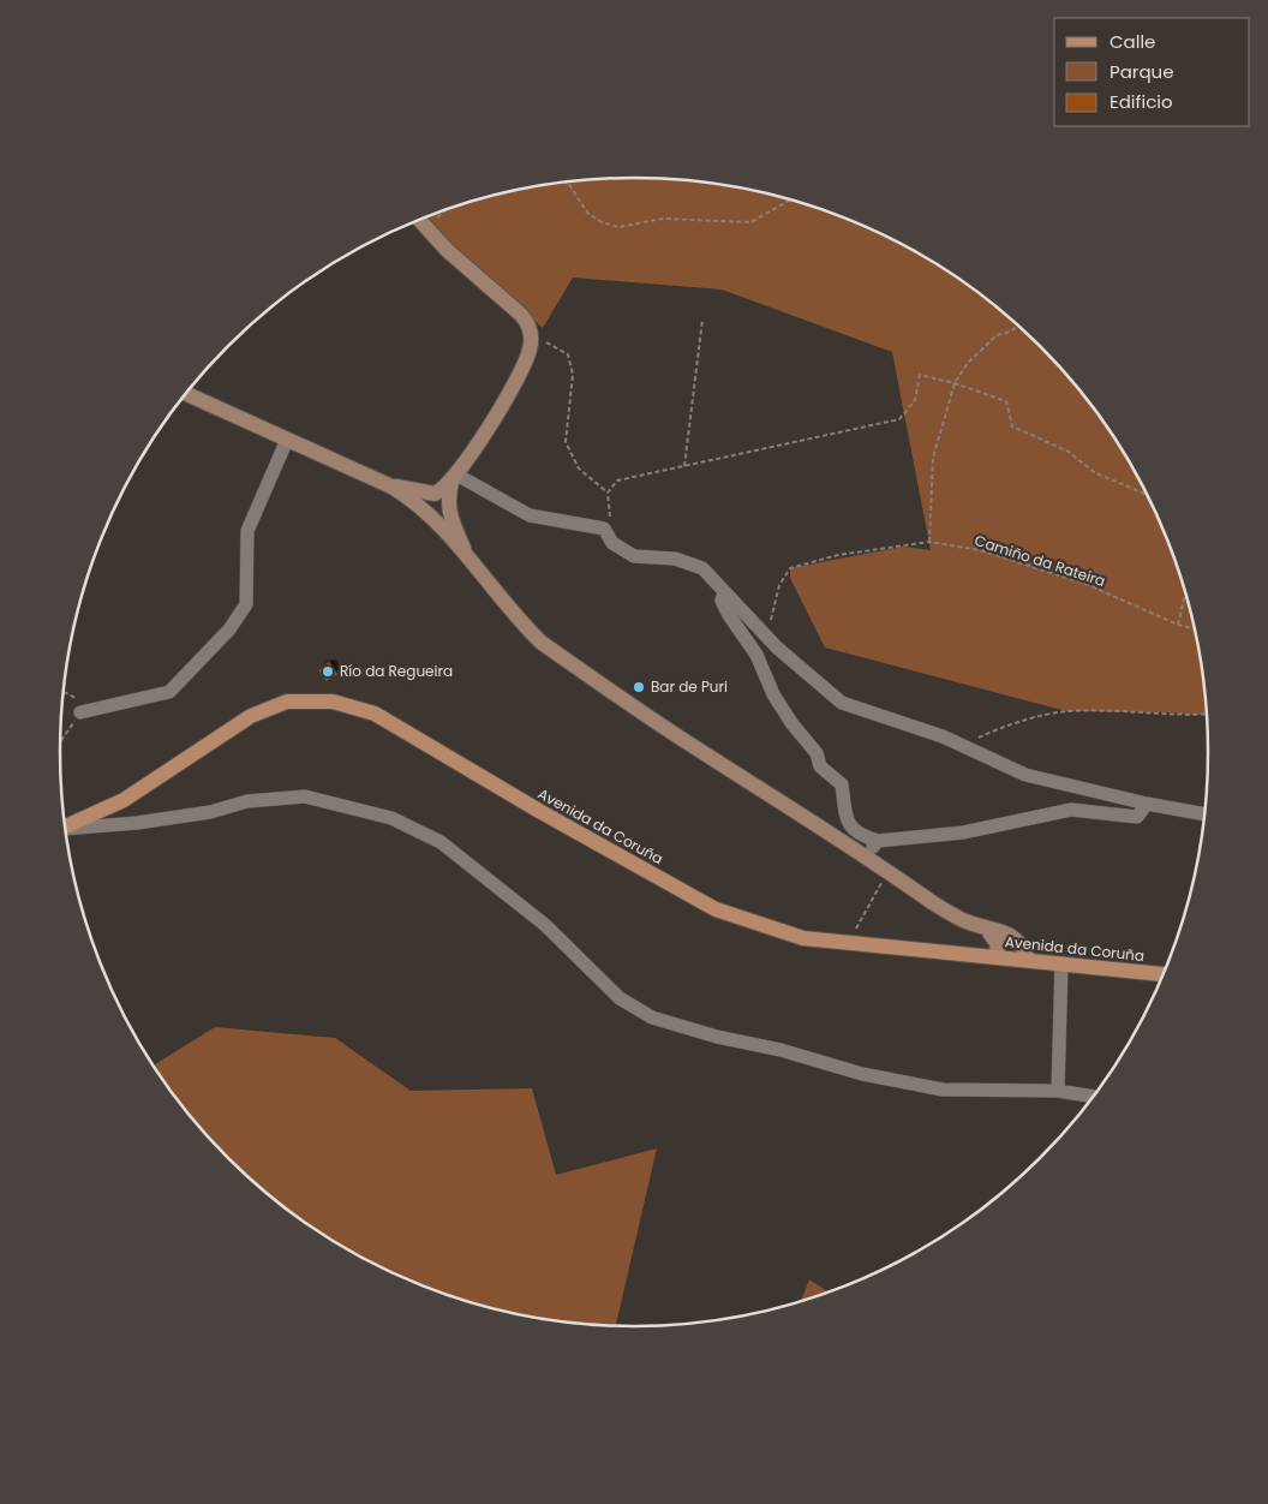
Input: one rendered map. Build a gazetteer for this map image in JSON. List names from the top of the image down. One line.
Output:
{"streets":{"main road":["Avenida da Coruña"],"path":["Camiño da Rateira"]},"places":["Río da Regueira","Bar de Puri"],"legend":["Calle","Parque","Edificio"]}
